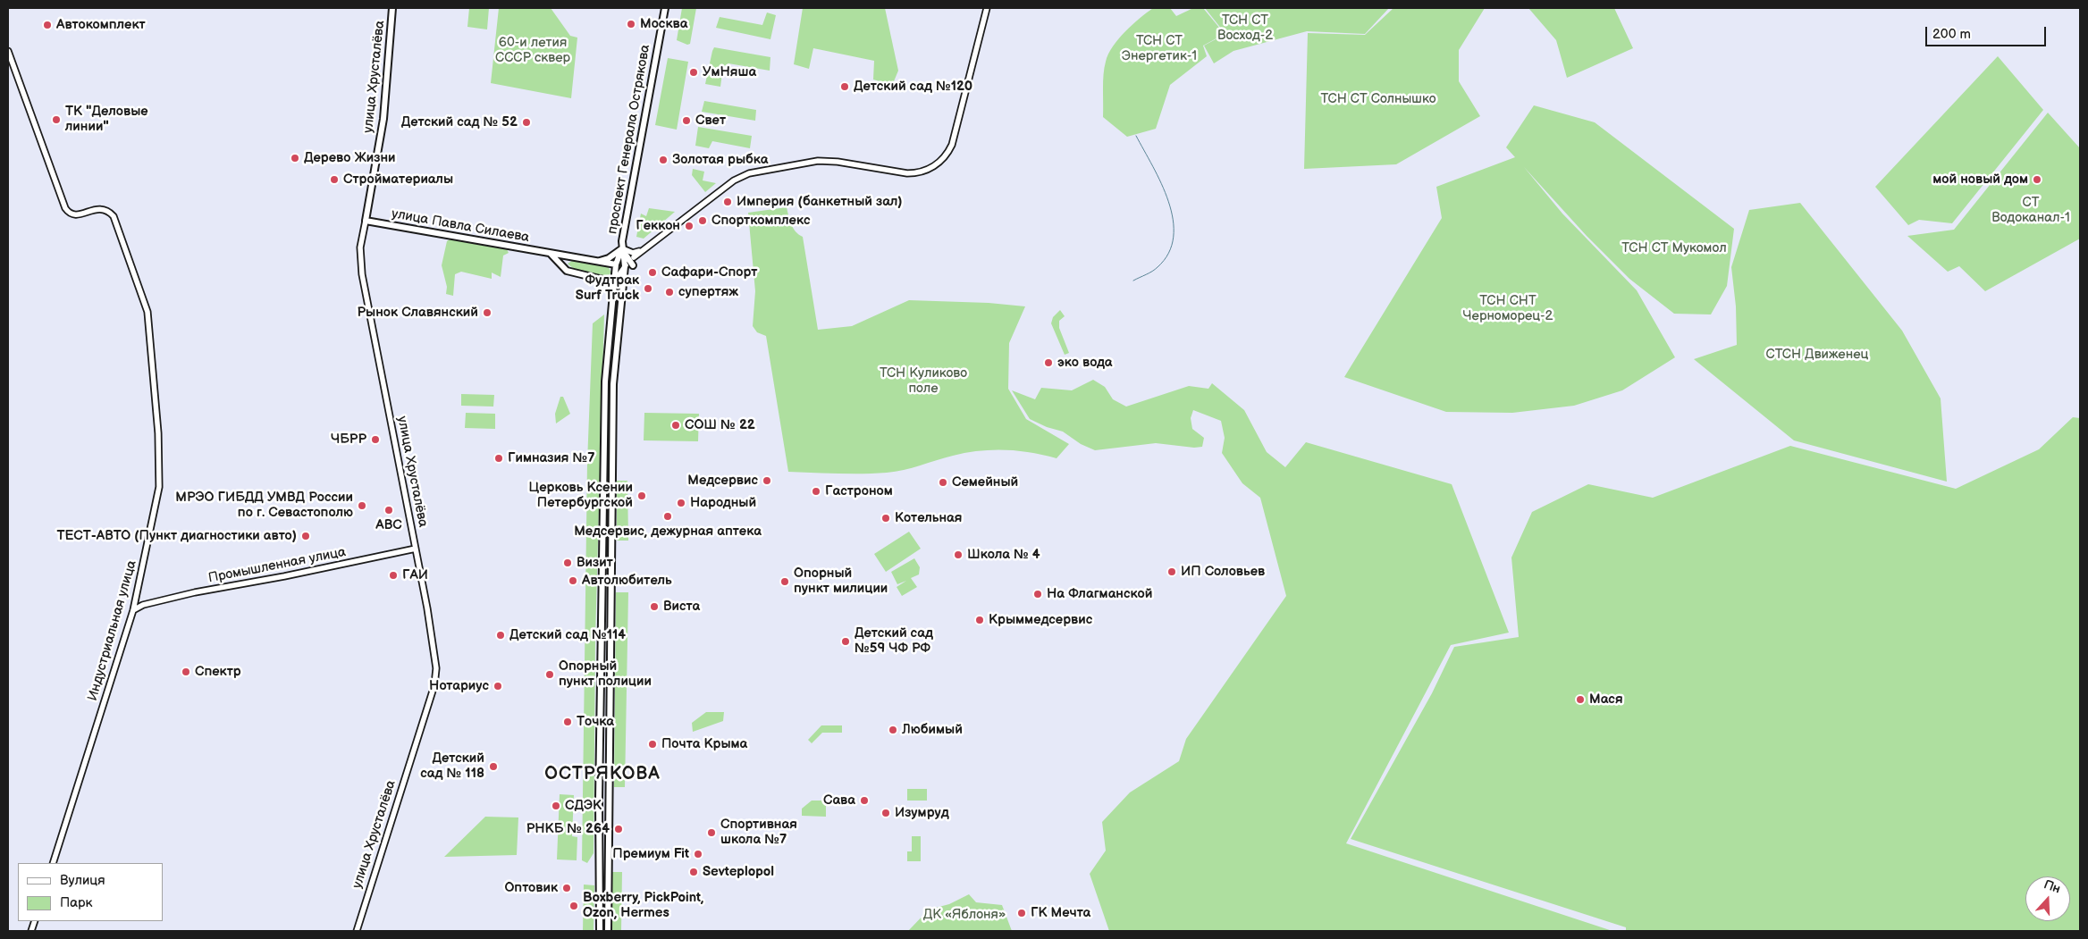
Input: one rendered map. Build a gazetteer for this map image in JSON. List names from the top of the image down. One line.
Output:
{"streets":{"main road":["улица Хрусталёва","проспект Генерала Острякова","улица Павла Силаева","Промышленная улица","Индустриальная улица"]},"crossings":[["улица Хрусталёва","улица Павла Силаева"],["улица Хрусталёва","Промышленная улица"],["проспект Генерала Острякова","улица Павла Силаева"],["Промышленная улица","Индустриальная улица"]],"districts":["ОСТРЯКОВА"],"parks":["ТСН СТ Восход-2","ТСН СТ Энергетик-1","60-и летия СССР сквер","ТСН СТ Солнышко","СТ Водоканал-1","ТСН СТ Мукомол","ТСН СНТ Черноморец-2","СТСН Движенец","ТСН Куликово поле","ДК «Яблоня»"],"places":["Москва","Автокомплект","УмНяша","Детский сад №120","ТК \"Деловые линии\"","Свет","Детский сад № 52","Дерево Жизни","Золотая рыбка","Стройматериалы","мой новый дом","Империя (банкетный зал)","Спорткомплекс","Геккон","Сафари-Спорт","Фудтрак Surf Truck","супертяж","Рынок Славянский","эко вода","СОШ № 22","ЧБРР","Гимназия №7","Медсервис","Семейный","Гастроном","Церковь Ксении Петербургской","Народный","МРЭО ГИБДД УМВД России по г. Севастополю","АВС","Медсервис, дежурная аптека","Котельная","ТЕСТ-АВТО (Пункт диагностики авто)","Школа № 4","Визит","ИП Соловьев","ГАИ","Автолюбитель","Опорный пункт милиции","На Флагманской","Виста","Крыммедсервис","Детский сад №114","Детский сад №59 ЧФ РФ","Спектр","Опорный пункт полиции","Нотариус","Мася","Точка","Любимый","Почта Крыма","Детский сад № 118","Сава","СДЭК","Изумруд","РНКБ № 264","Спортивная школа №7","Премиум Fit","Sevteplopol","Оптовик","Boxberry, PickPoint, Ozon, Hermes","ГК Мечта"],"legend":["Вулиця","Парк"],"scale_bar":"200 m","north":"top"}
